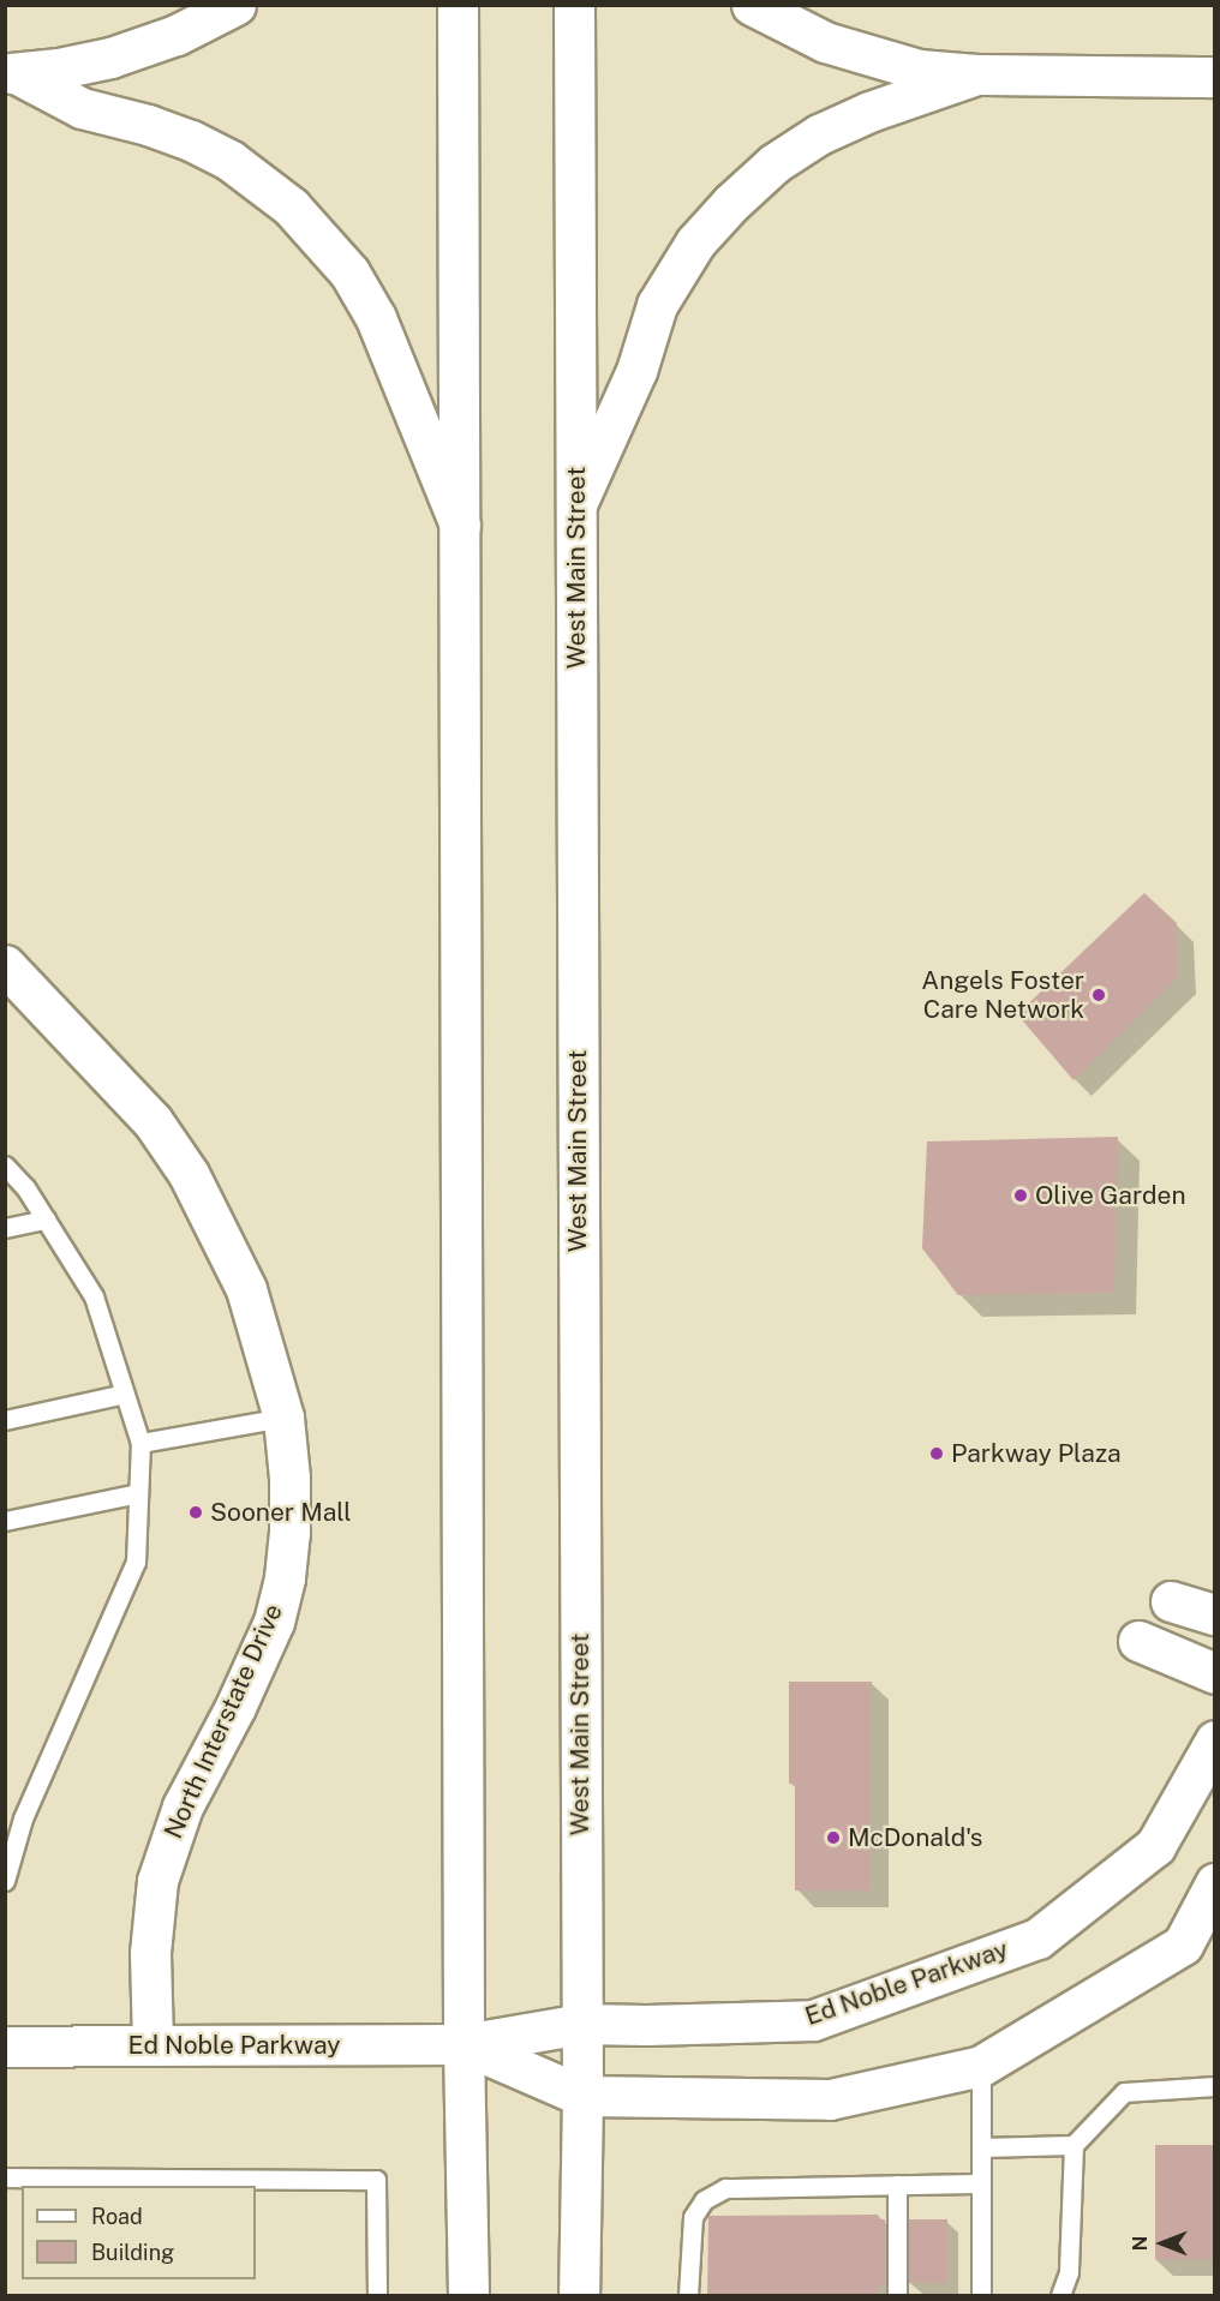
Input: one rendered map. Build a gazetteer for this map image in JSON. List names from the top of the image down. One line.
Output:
{"streets":{"main road":["West Main Street","North Interstate Drive","Ed Noble Parkway"]},"crossings":[["West Main Street","Ed Noble Parkway"],["North Interstate Drive","Ed Noble Parkway"]],"places":["Angels Foster Care Network","Olive Garden","Parkway Plaza","Sooner Mall","McDonald's"],"legend":["Road","Building"],"north":"left"}
